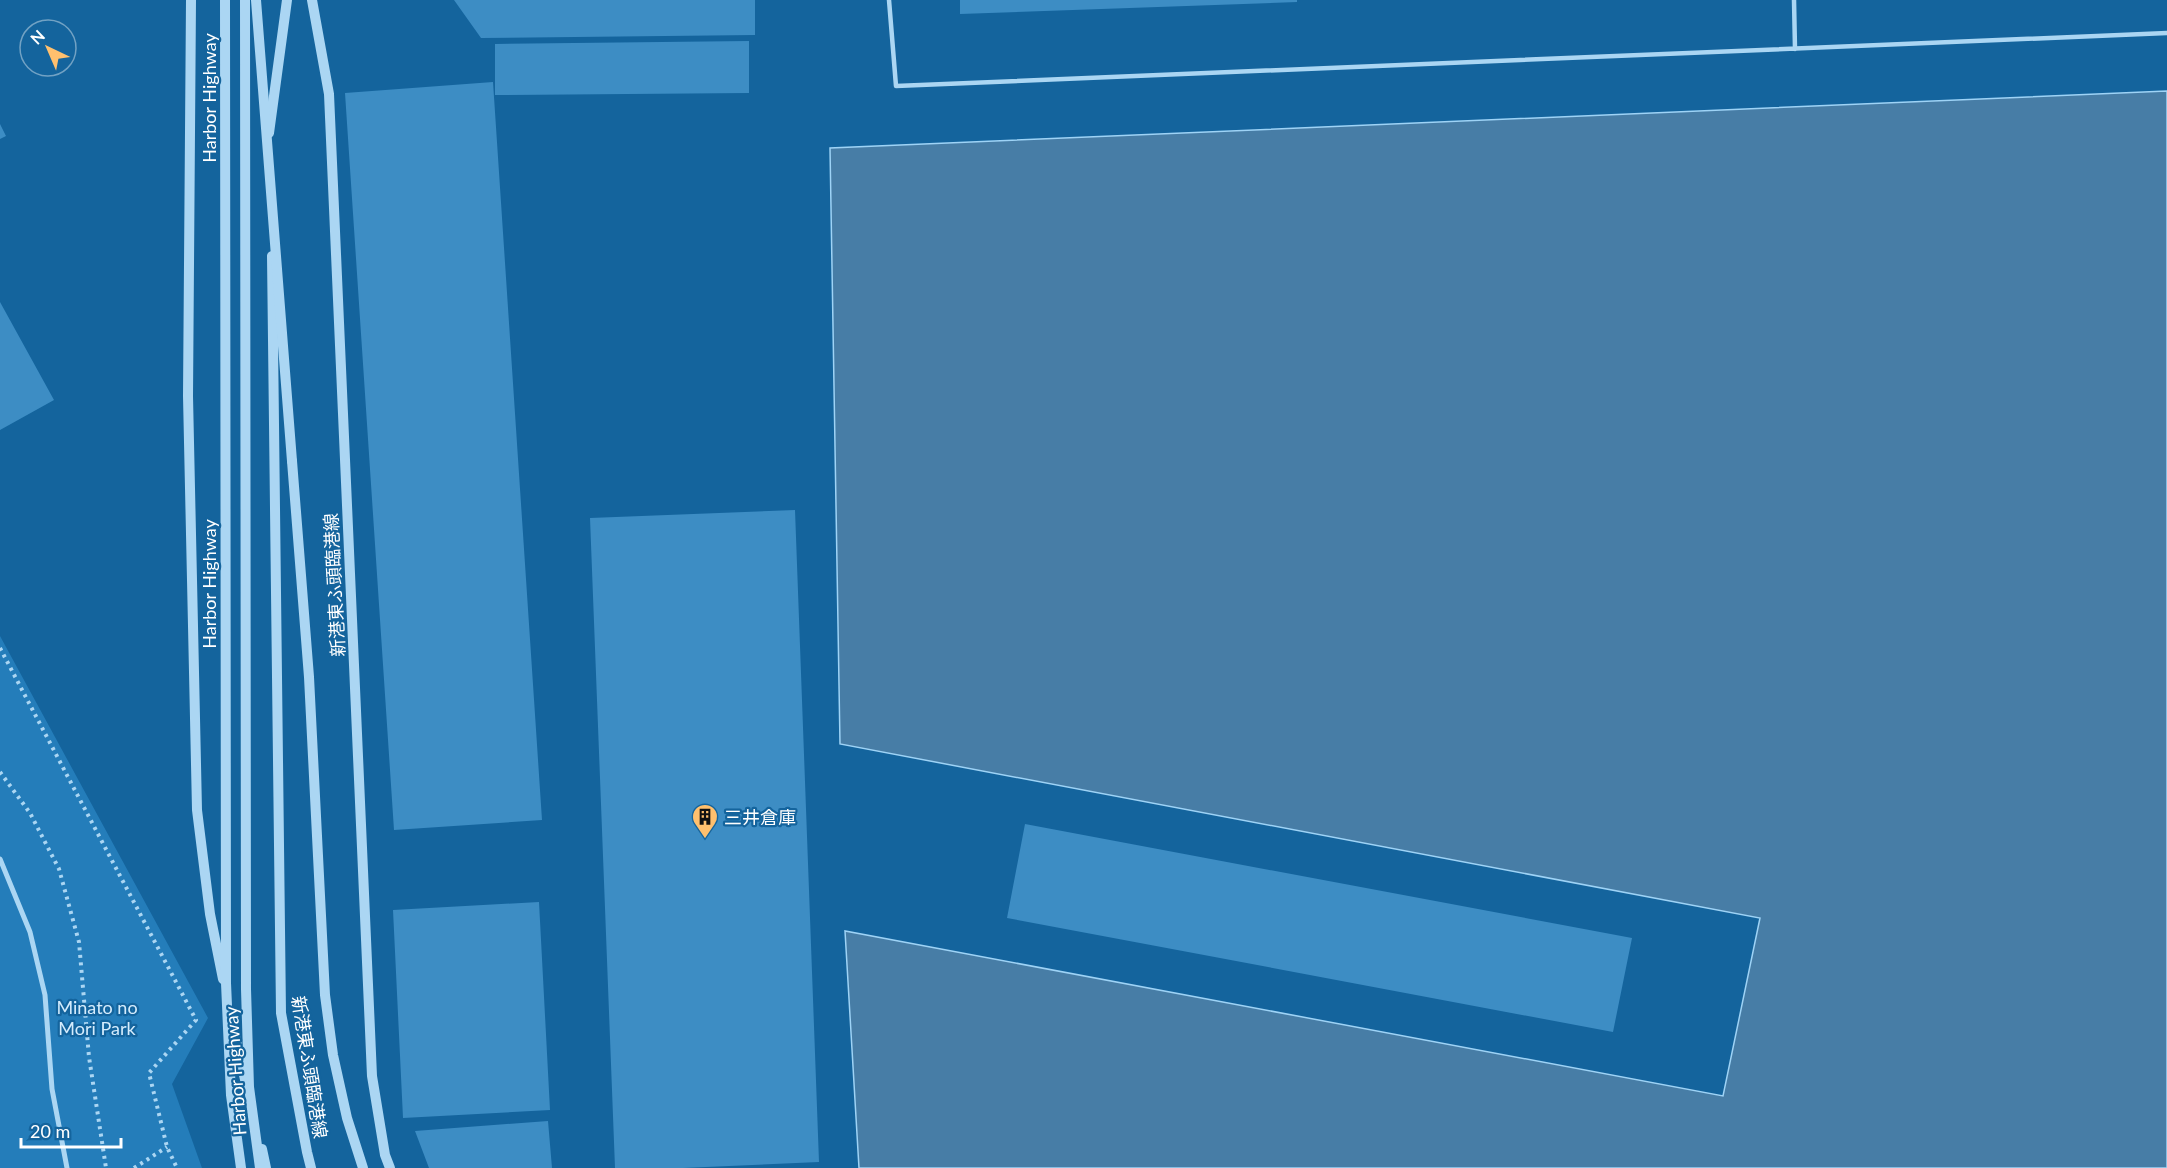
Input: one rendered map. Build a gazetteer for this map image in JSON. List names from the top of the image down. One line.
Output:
{"streets":{"street":["Harbor Highway","新港東ふ頭臨港線"]},"parks":["Minato no Mori Park"],"places":{"building":["三井倉庫"]},"scale_bar":"20 m","north":"top left"}
